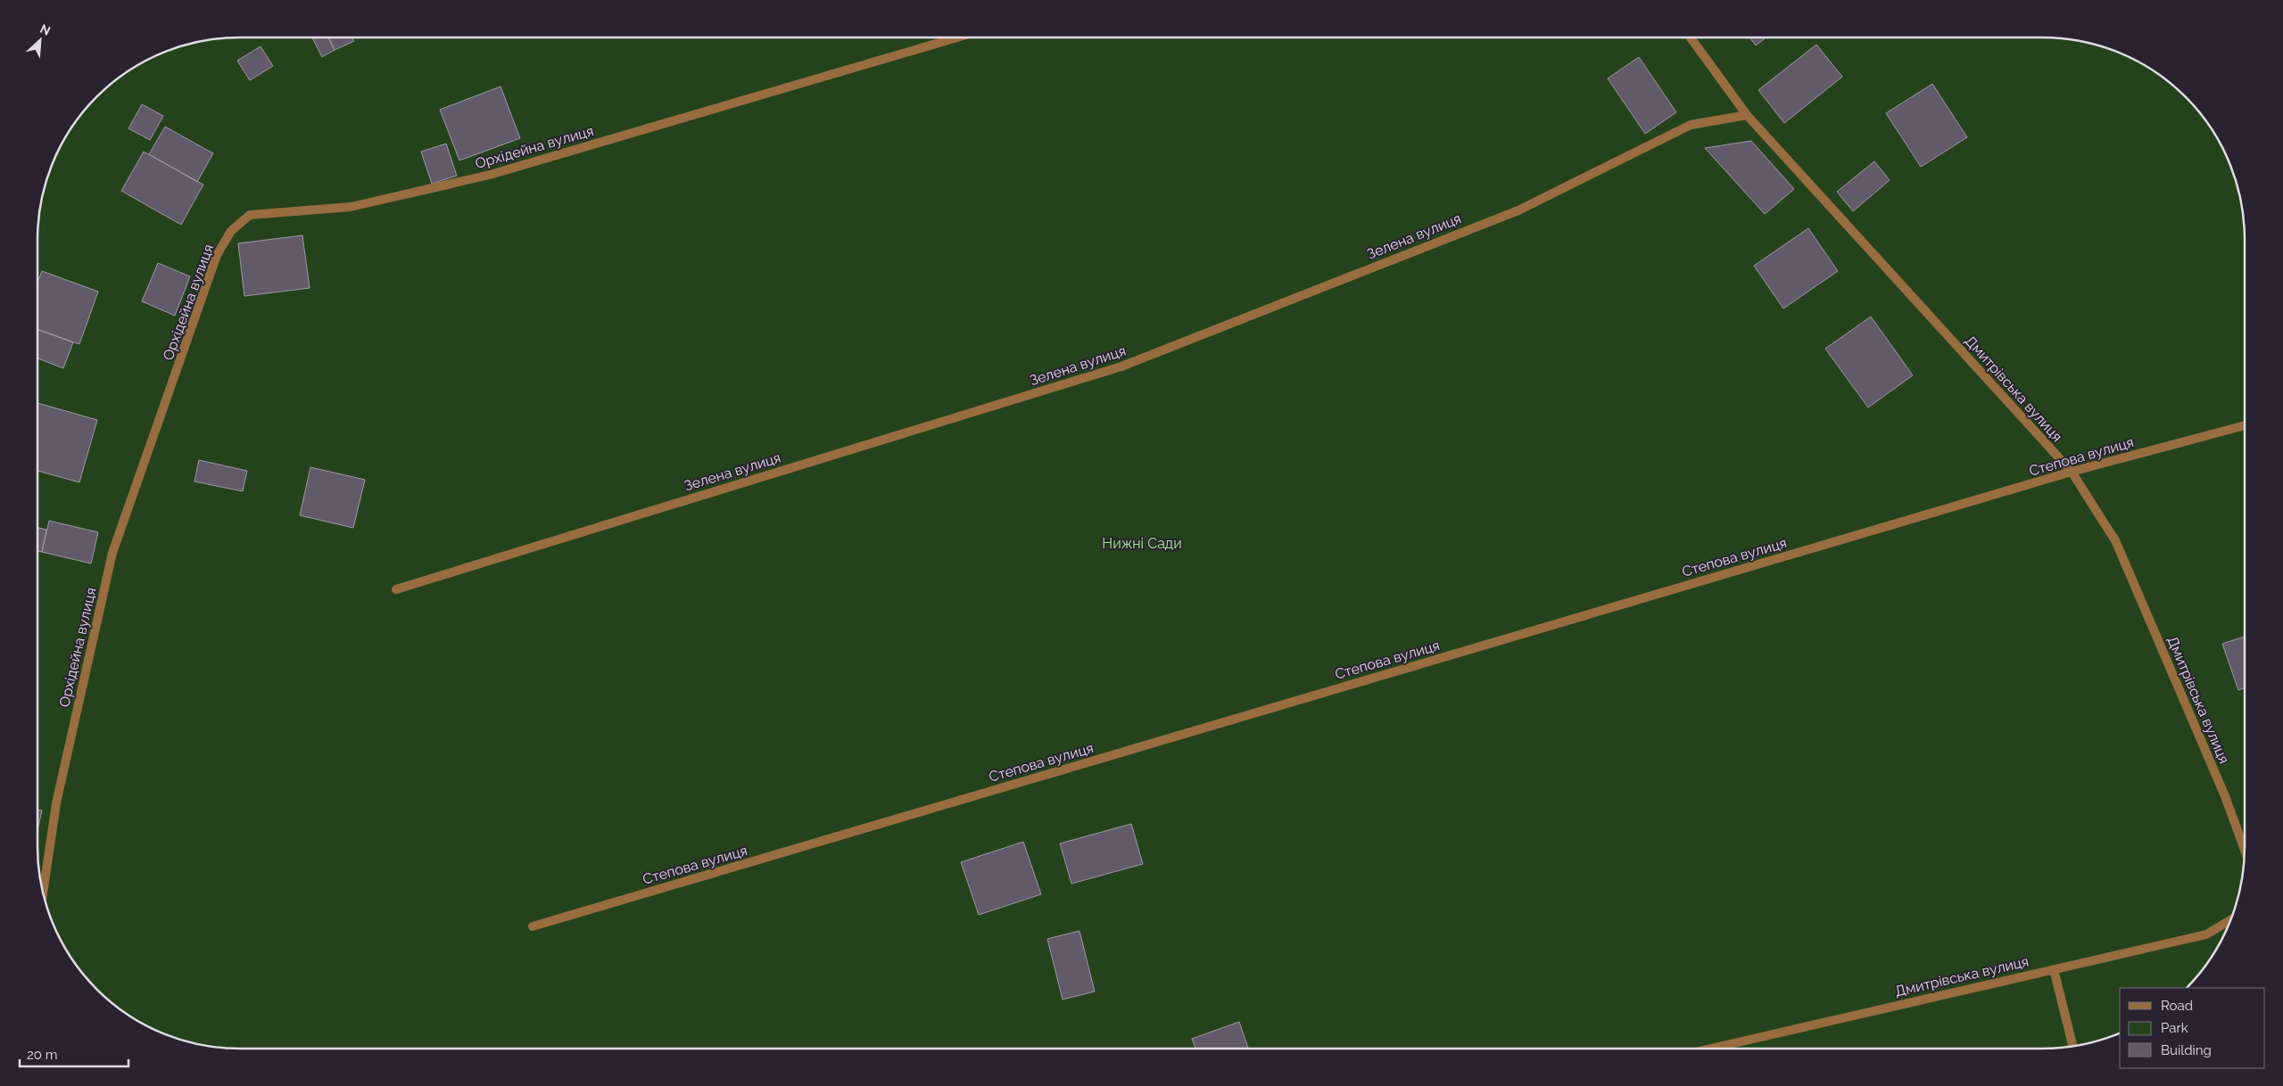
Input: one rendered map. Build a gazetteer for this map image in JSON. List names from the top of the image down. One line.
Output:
{"streets":{"street":["Орхідейна вулиця","Зелена вулиця","Дмитрівська вулиця","Степова вулиця"]},"crossings":[["Зелена вулиця","Дмитрівська вулиця"],["Дмитрівська вулиця","Степова вулиця"]],"parks":["Нижні Сади"],"legend":["Road","Park","Building"],"scale_bar":"20 m","north":"top right"}
